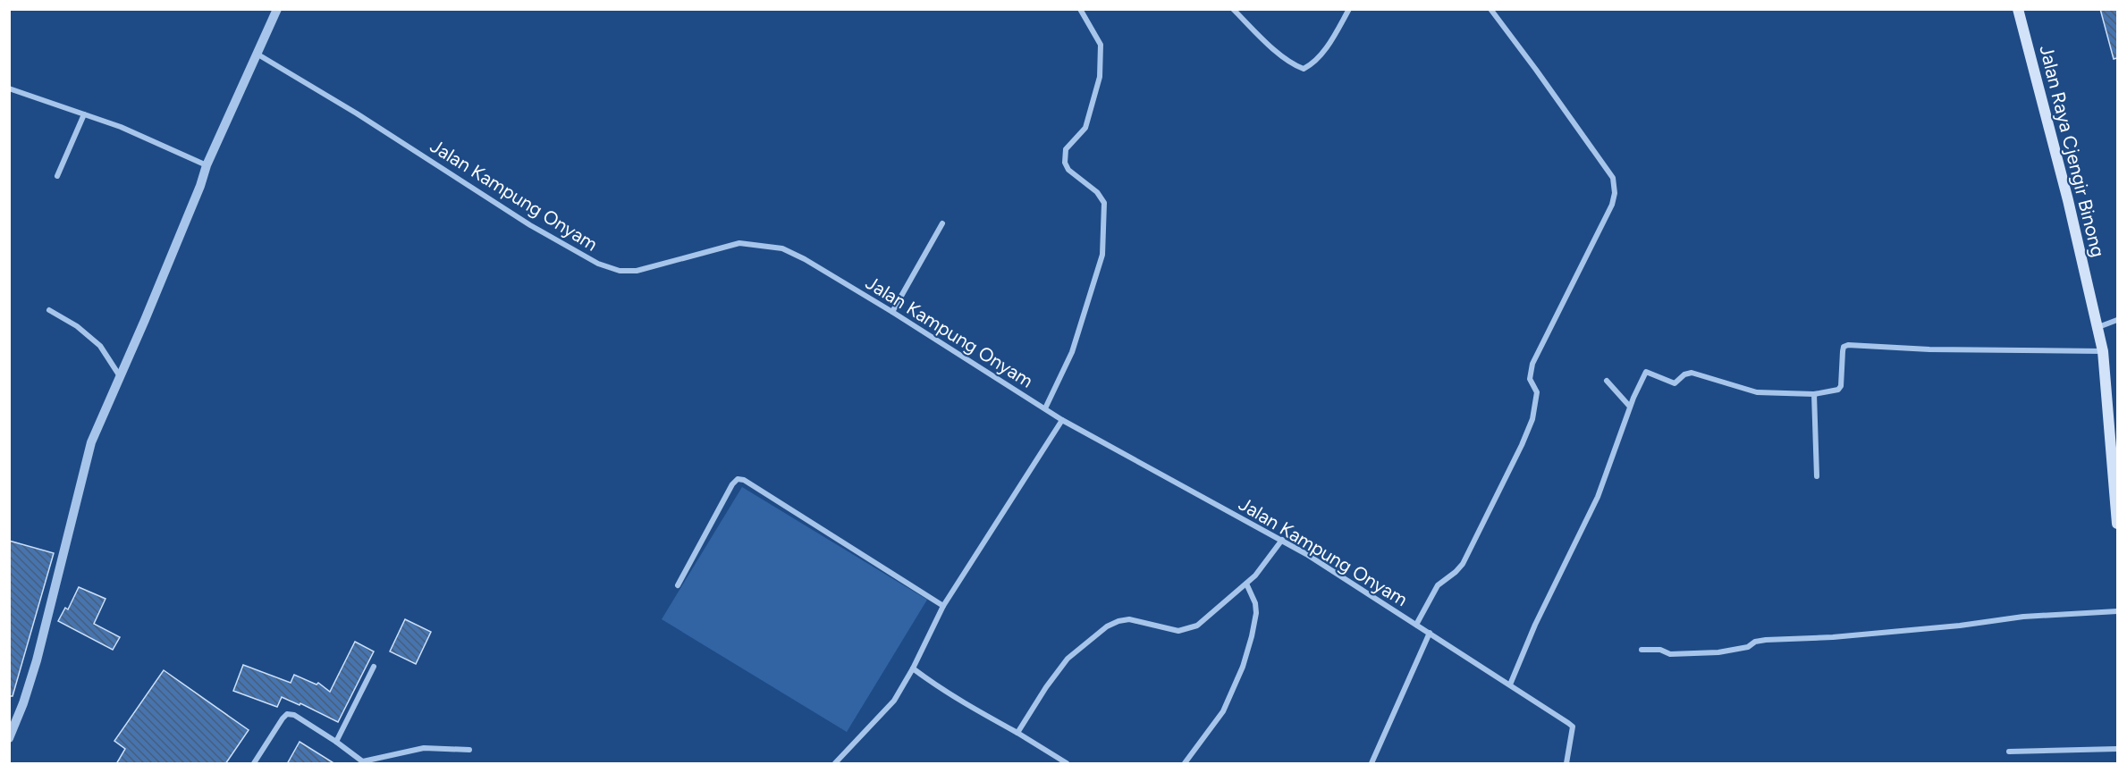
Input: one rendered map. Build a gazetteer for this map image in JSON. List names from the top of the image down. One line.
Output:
{"streets":{"main road":["Jalan Raya Cjengir Binong"],"street":["Jalan Kampung Onyam"]}}
